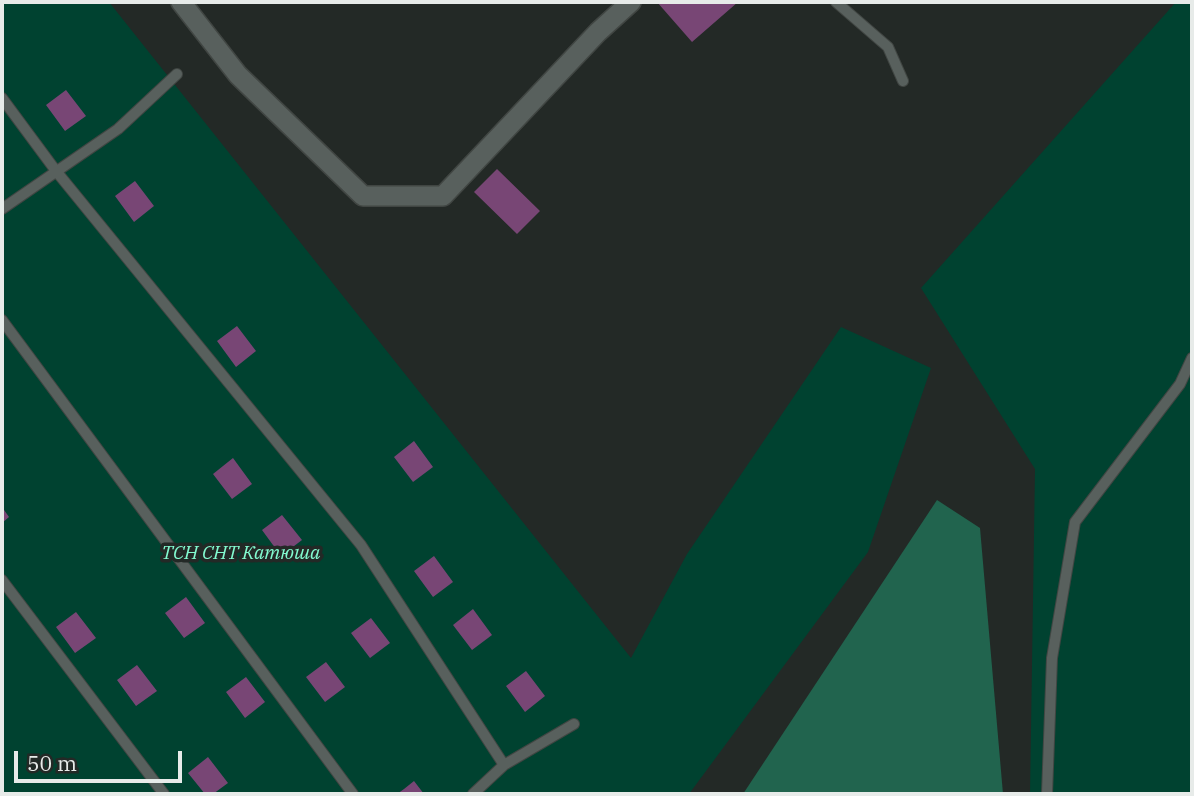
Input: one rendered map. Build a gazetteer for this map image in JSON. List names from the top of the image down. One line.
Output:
{"parks":["ТСН СНТ Катюша"],"scale_bar":"50 m"}
